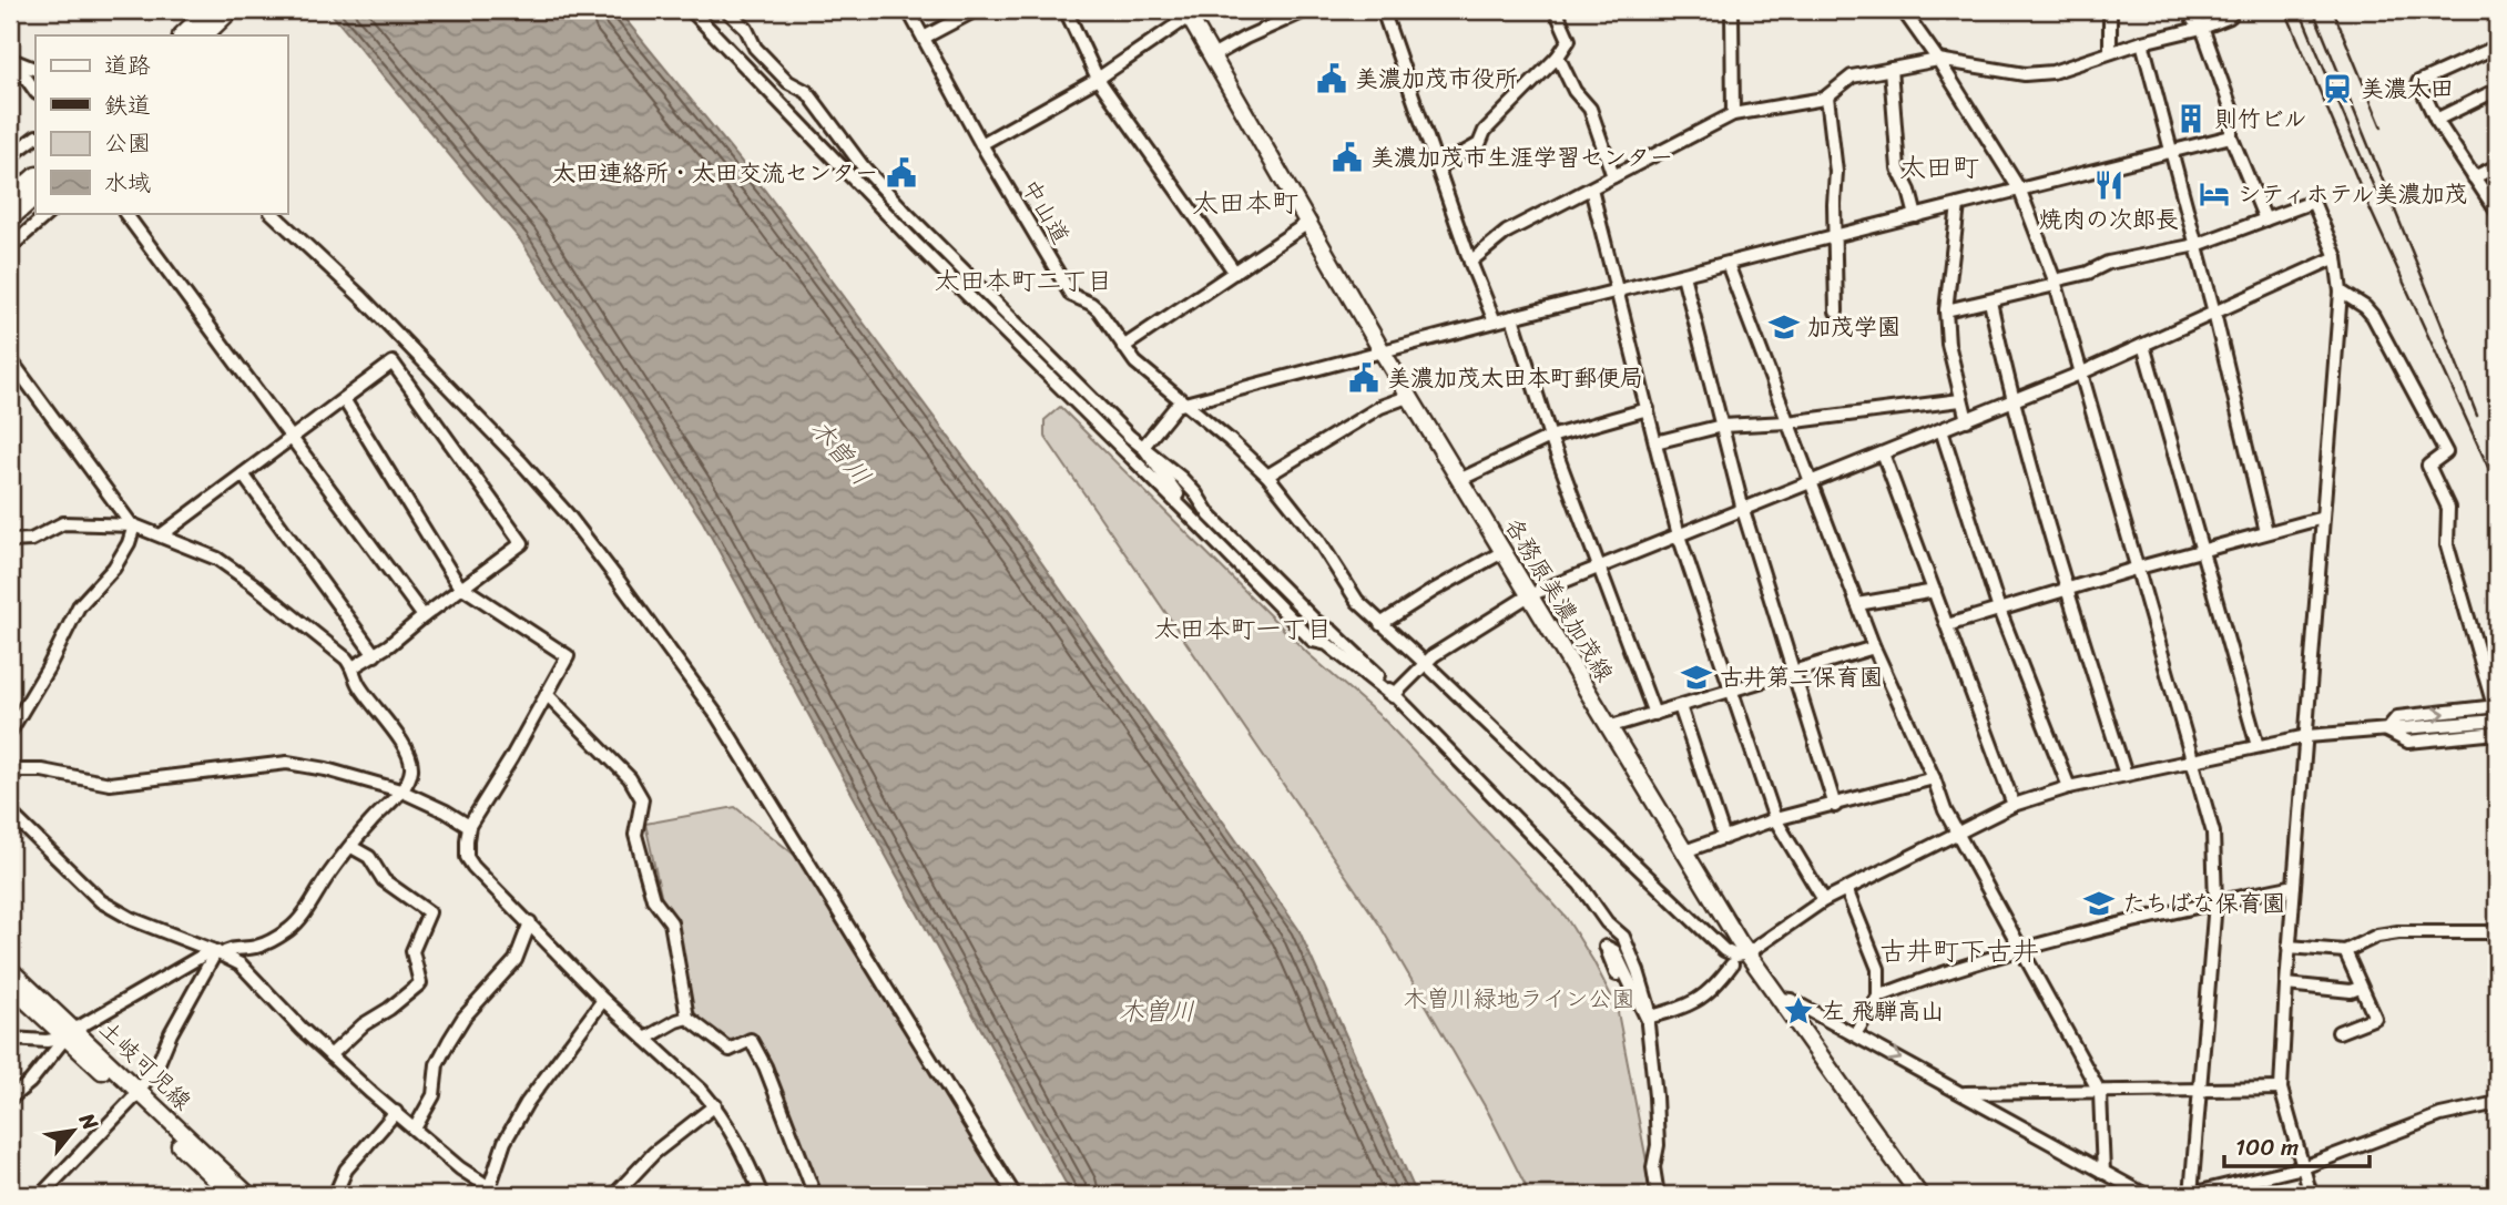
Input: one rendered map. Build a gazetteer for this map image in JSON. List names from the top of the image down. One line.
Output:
{"streets":{"main road":["各務原美濃加茂線","土岐可児線"],"street":["中山道"]},"crossings":[["中山道","各務原美濃加茂線"]],"districts":["太田町","太田本町","太田本町二丁目","太田本町一丁目","古井町下古井"],"water":["木曽川"],"parks":["木曽川緑地ライン公園"],"places":{"public building":["美濃加茂市役所","美濃加茂市生涯学習センター","太田連絡所・太田交流センター","美濃加茂太田本町郵便局"],"station":["美濃太田"],"building":["則竹ビル"],"restaurant":["焼肉の次郎長"],"hotel":["シティホテル美濃加茂"],"school or university":["加茂学園","古井第二保育園","たちばな保育園"],"place":["左 飛騨高山"]},"legend":["道路","鉄道","公園","水域"],"scale_bar":"100 m","north":"top right"}
